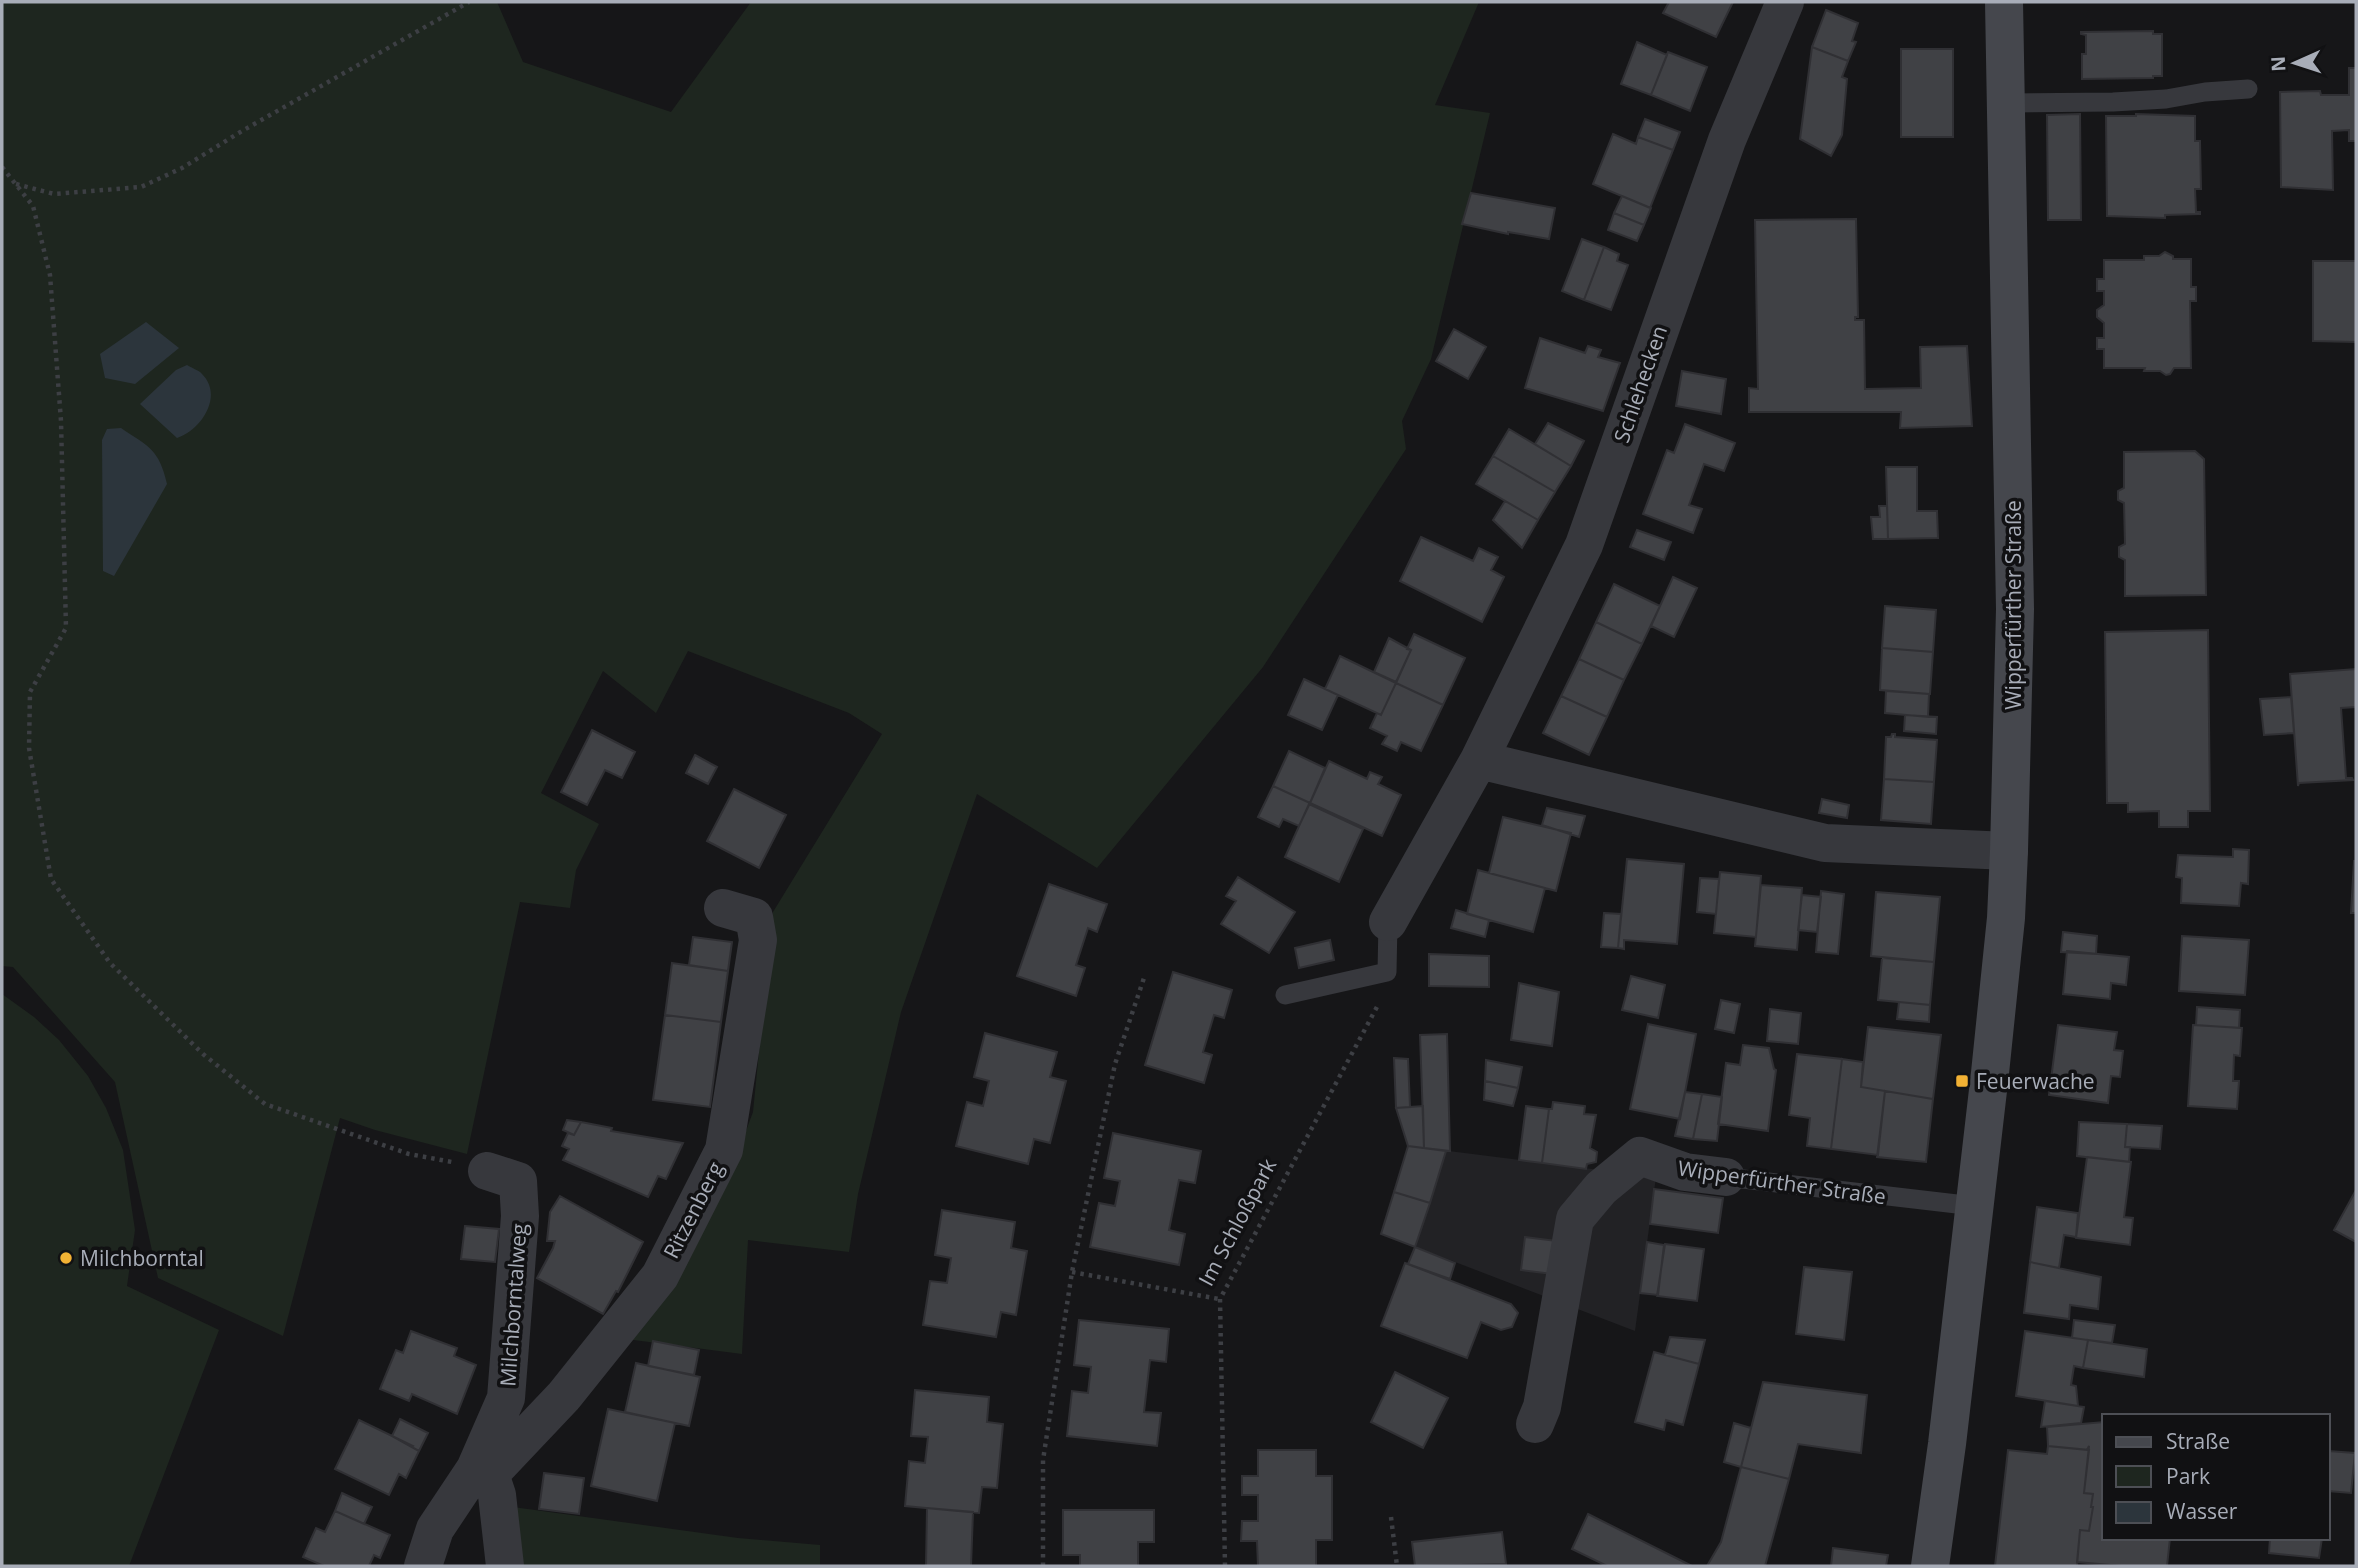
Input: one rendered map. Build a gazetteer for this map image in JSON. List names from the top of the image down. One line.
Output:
{"streets":{"main road":["Wipperfürther Straße"],"street":["Schlehecken","Ritzenberg","Milchborntalweg"],"path":["Im Schloßpark"]},"crossings":[["Ritzenberg","Milchborntalweg"]],"places":{"transit":["Feuerwache"],"other":["Milchborntal"]},"legend":["Straße","Park","Wasser"],"north":"left"}
